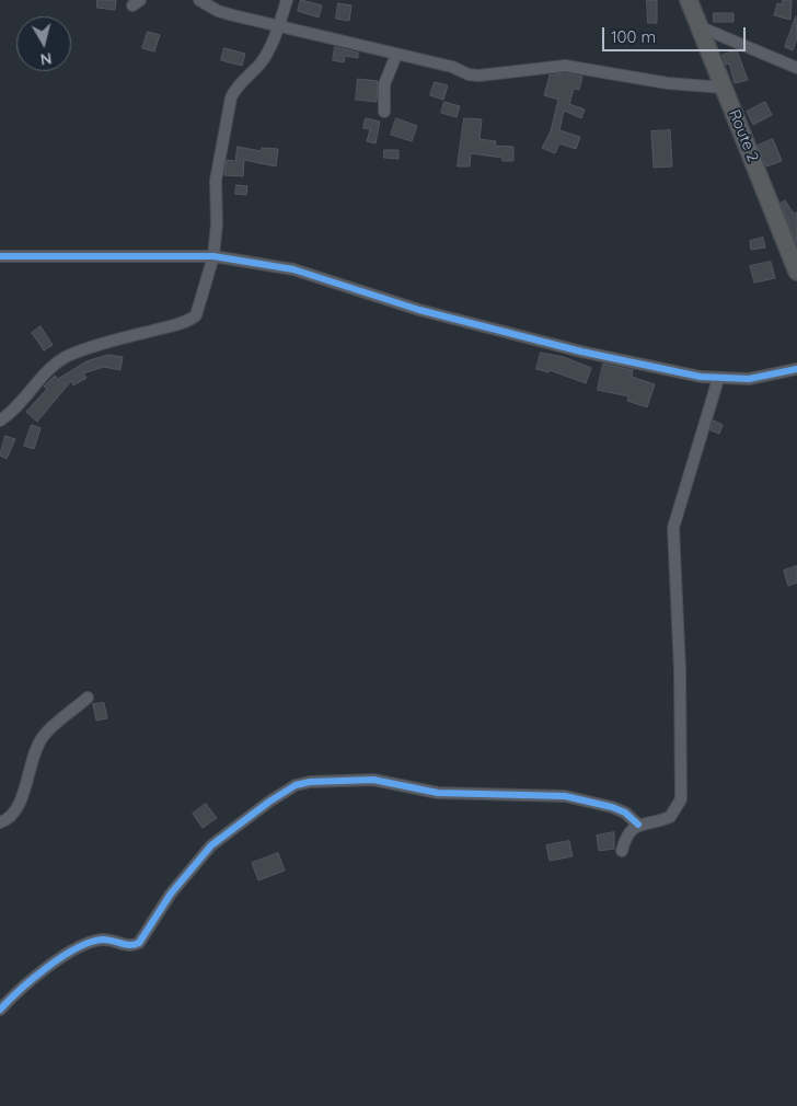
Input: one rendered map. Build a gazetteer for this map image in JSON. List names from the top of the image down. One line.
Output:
{"streets":{"highway":["Route 2"]},"scale_bar":"100 m","north":"bottom"}
